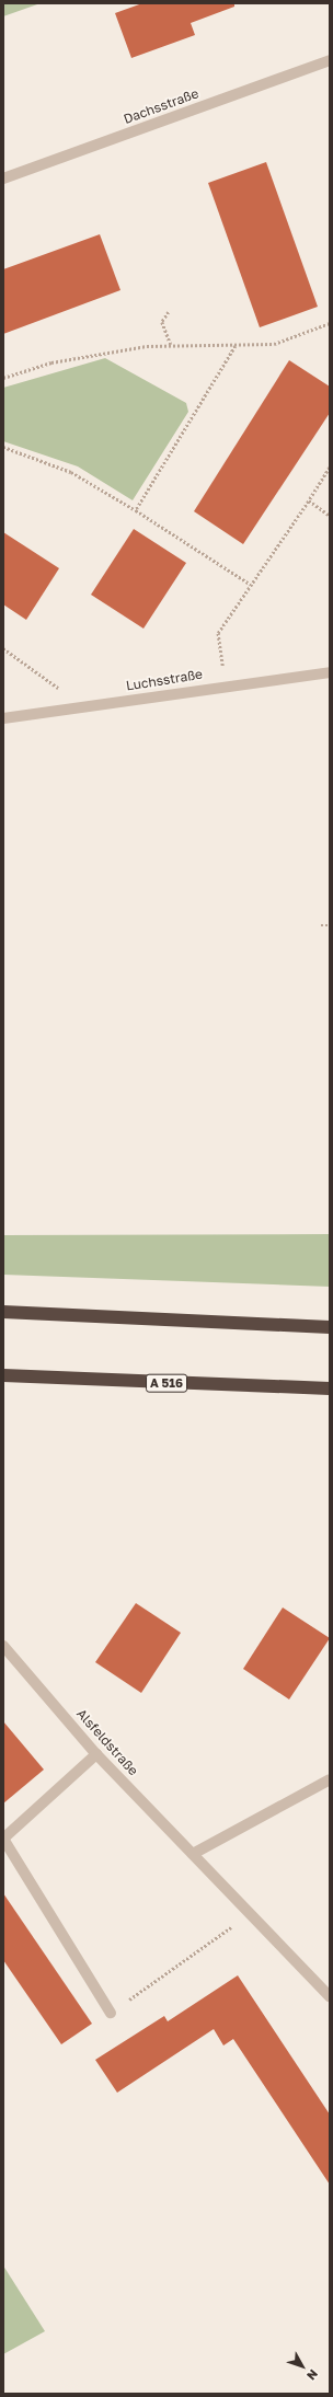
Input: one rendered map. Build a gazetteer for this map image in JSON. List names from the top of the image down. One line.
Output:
{"streets":{"highway":["A 516"],"street":["Dachsstraße","Luchsstraße","Alsfeldstraße"]},"north":"bottom right"}
